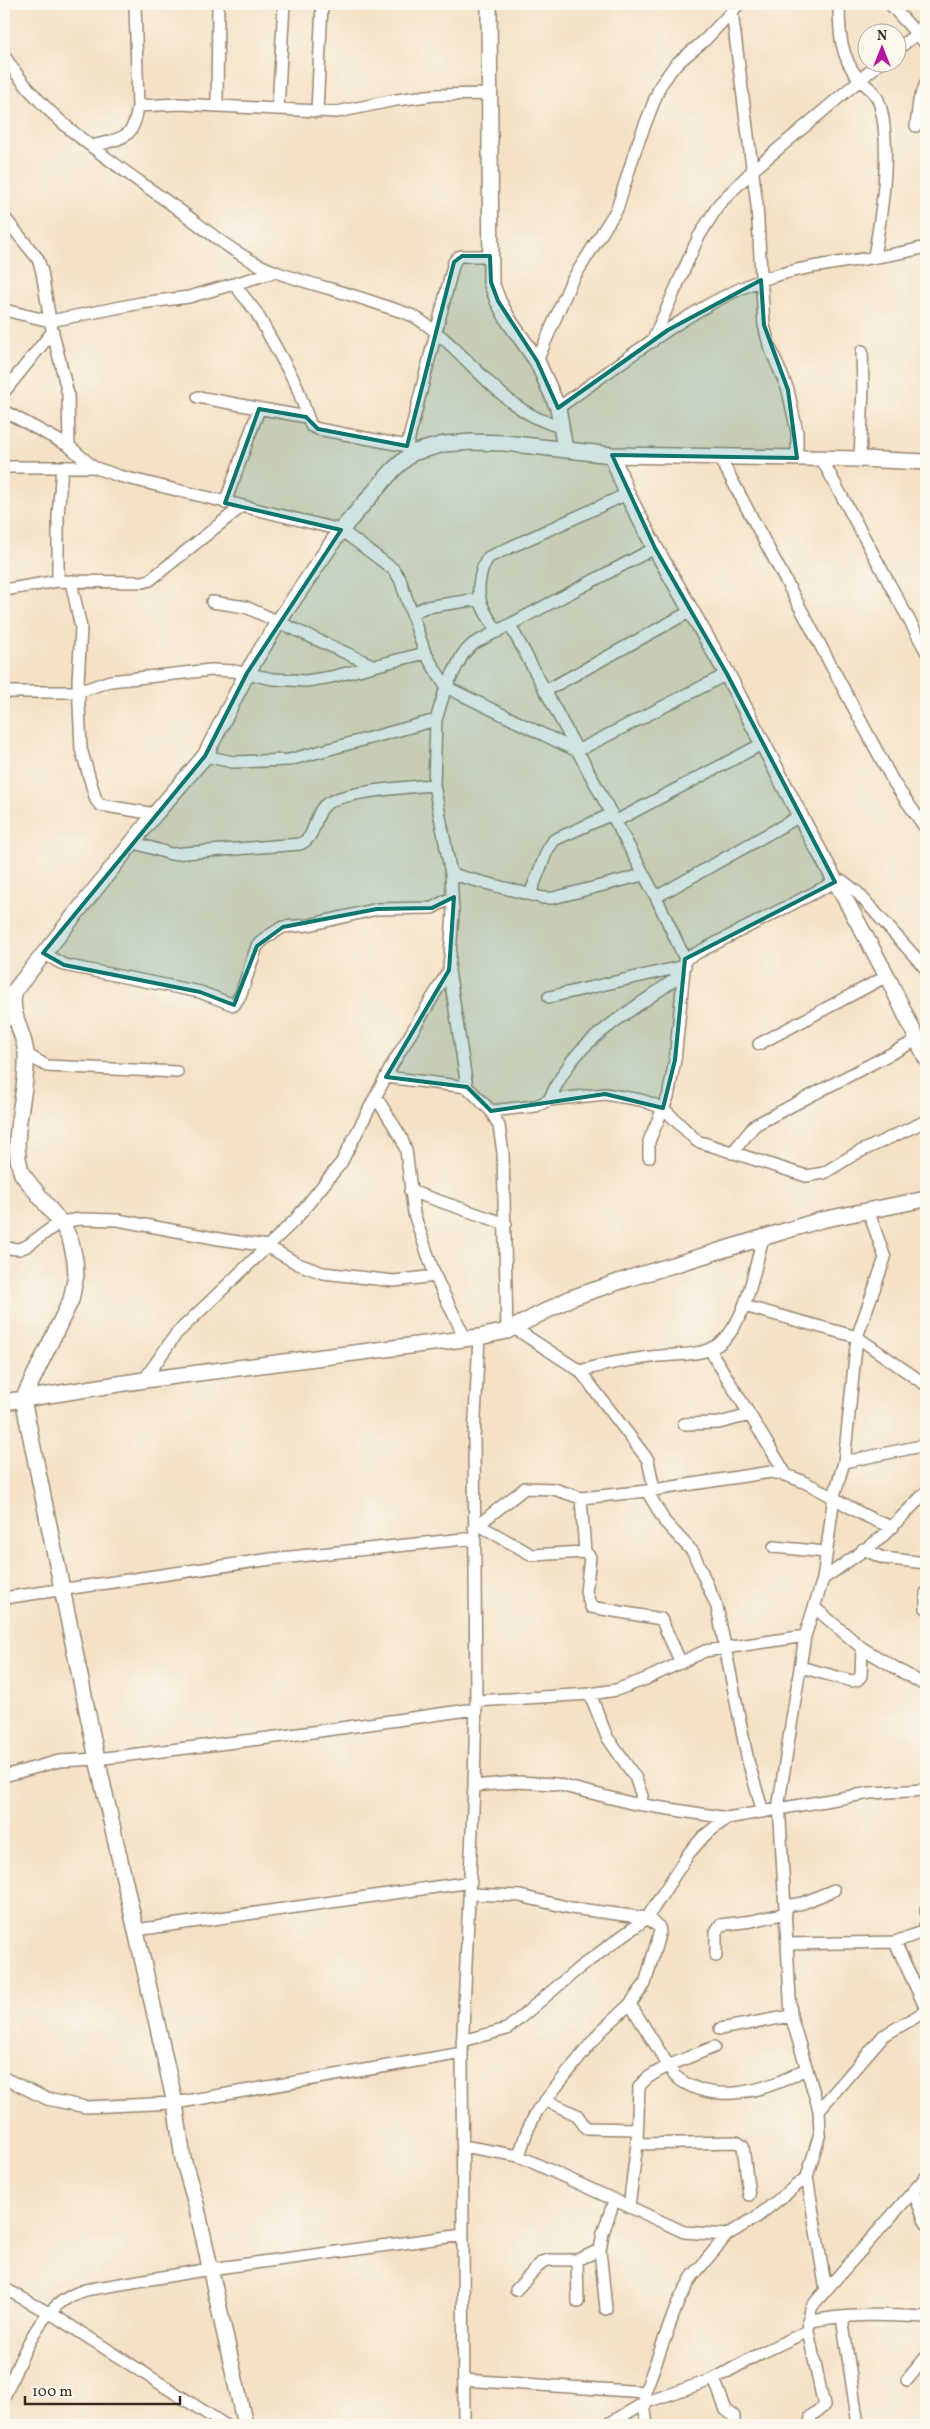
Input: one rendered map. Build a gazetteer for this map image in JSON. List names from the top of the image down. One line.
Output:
{"scale_bar":"100 m","north":"top"}
